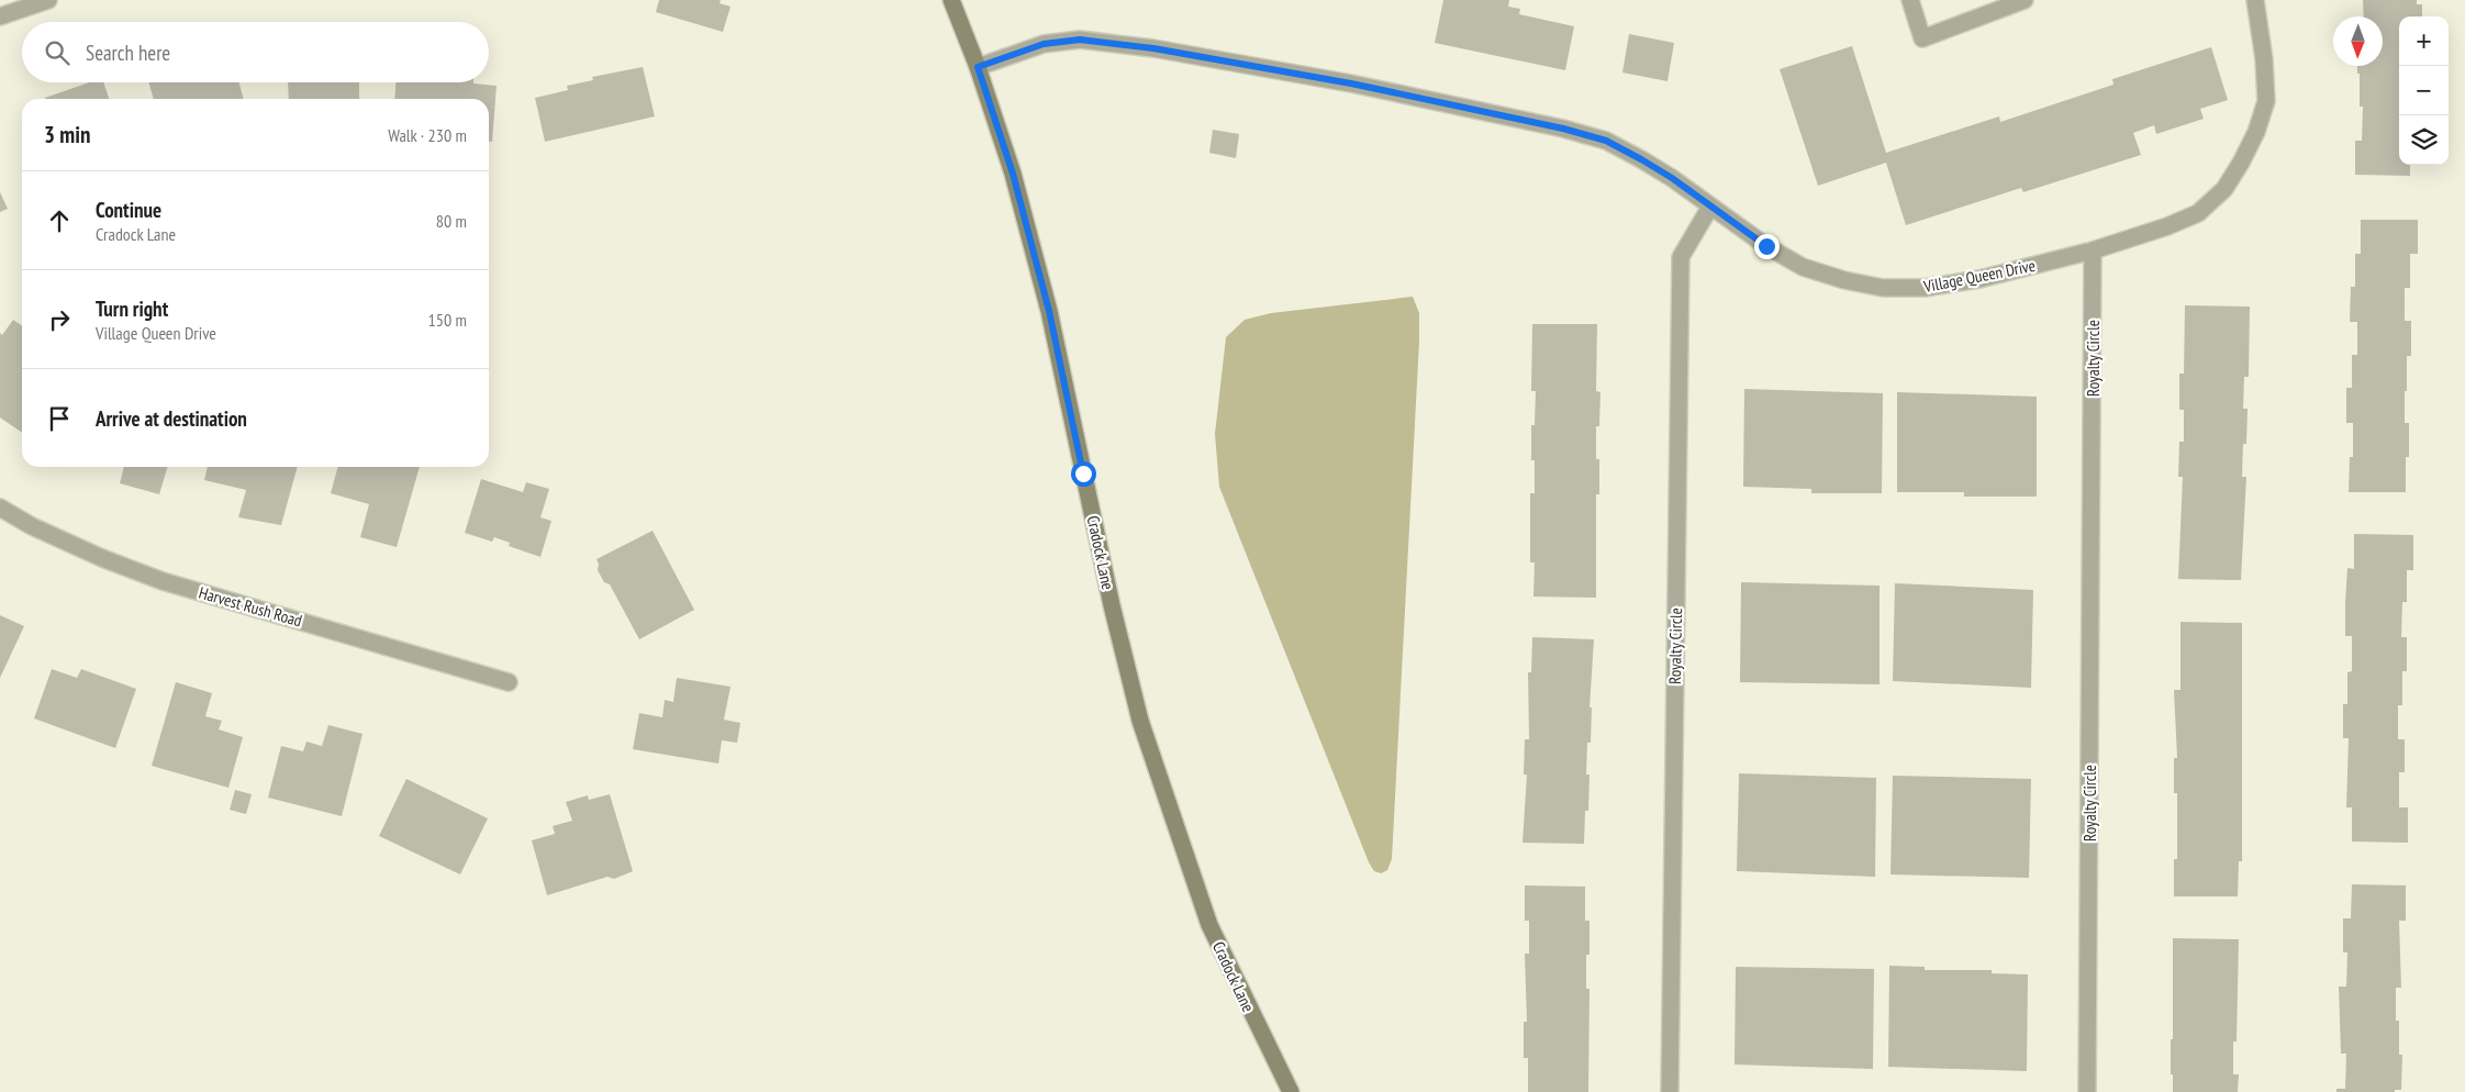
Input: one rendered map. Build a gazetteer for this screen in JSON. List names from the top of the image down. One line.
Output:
{"streets":{"street":["Village Queen Drive","Royalty Circle","Cradock Lane","Harvest Rush Road"]},"crossings":[["Village Queen Drive","Royalty Circle"],["Village Queen Drive","Cradock Lane"]],"north":"bottom","page":{"map_buttons":["+","−"],"search":"Search here","heading":["3 min","Walk · 230 m"],"list":[["Continue","Cradock Lane","80 m"],["Turn right","Village Queen Drive","150 m"],"Arrive at destination"]}}
